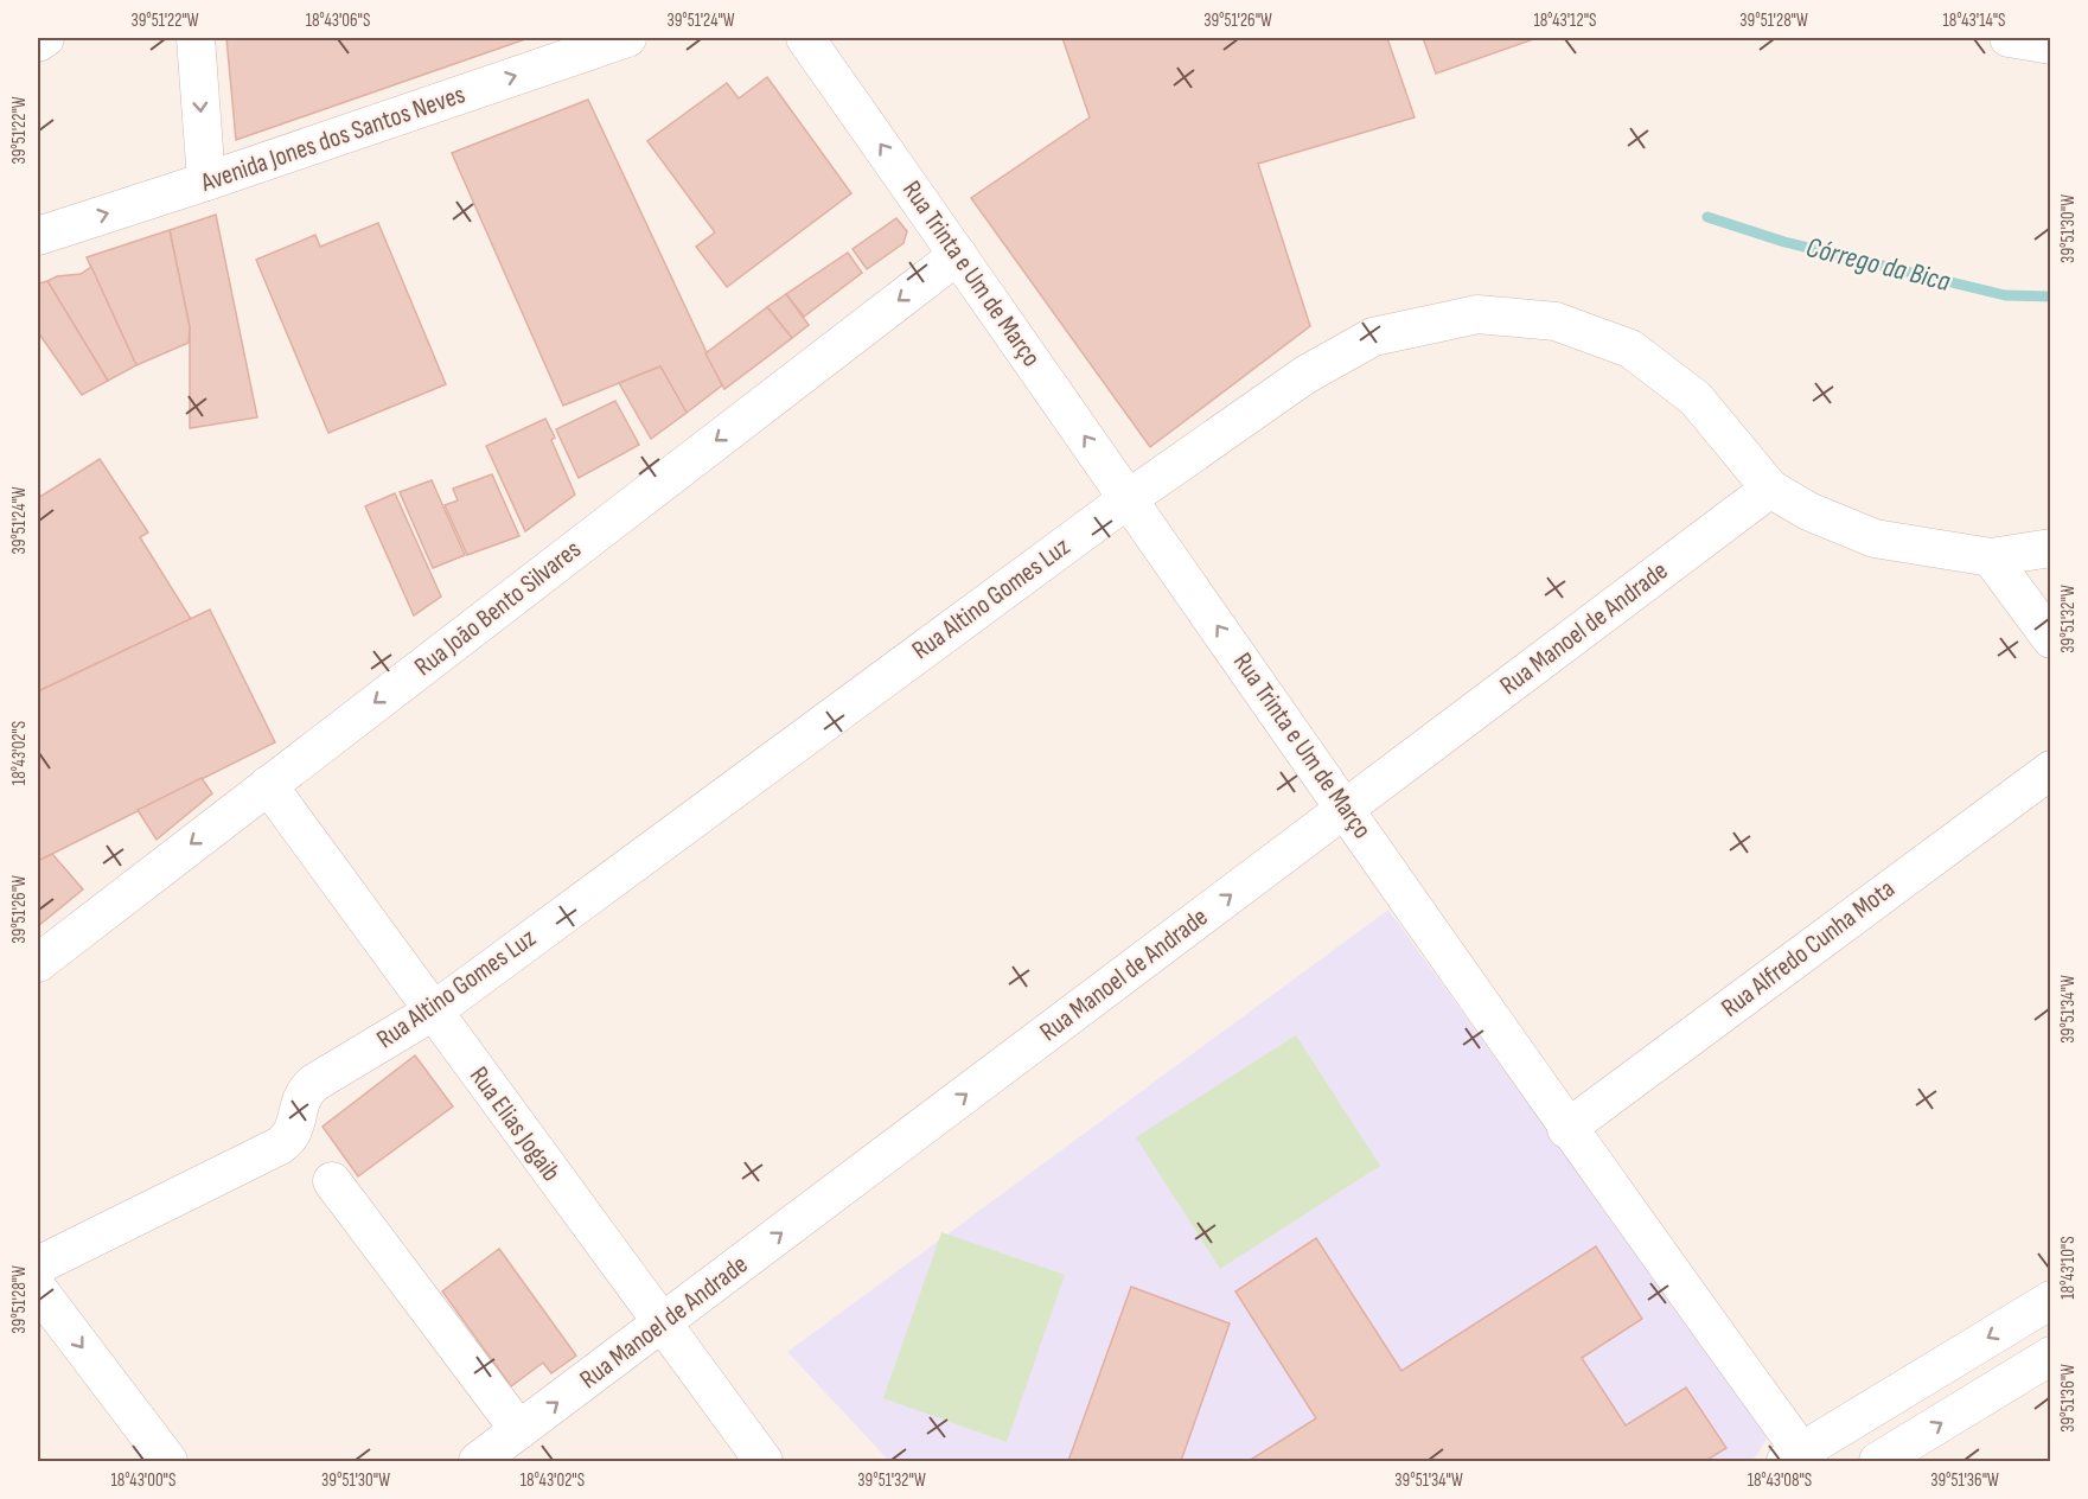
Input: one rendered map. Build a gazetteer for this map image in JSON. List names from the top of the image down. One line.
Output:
{"streets":{"street":["Avenida Jones dos Santos Neves","Rua Trinta e Um de Março","Rua Altino Gomes Luz","Rua João Bento Silvares","Rua Manoel de Andrade","Rua Alfredo Cunha Mota","Rua Elias Jogaib"]},"crossings":[["Rua Trinta e Um de Março","Rua Altino Gomes Luz"],["Rua Trinta e Um de Março","Rua João Bento Silvares"],["Rua Trinta e Um de Março","Rua Manoel de Andrade"],["Rua Trinta e Um de Março","Rua Alfredo Cunha Mota"],["Rua Altino Gomes Luz","Rua Manoel de Andrade"],["Rua Altino Gomes Luz","Rua Elias Jogaib"],["Rua João Bento Silvares","Rua Elias Jogaib"],["Rua Manoel de Andrade","Rua Elias Jogaib"]],"one_way":["Avenida Jones dos Santos Neves","Rua Trinta e Um de Março","Rua João Bento Silvares","Rua Manoel de Andrade"],"water":["Córrego da Bica"],"coordinates":["39°51'22\"W","18°43'06\"S","39°51'24\"W","39°51'26\"W","18°43'12\"S","39°51'28\"W","18°43'14\"S","39°51'30\"W","39°51'32\"W","18°43'02\"S","39°51'34\"W","18°43'10\"S","39°51'36\"W","18°43'00\"S","18°43'08\"S"]}
